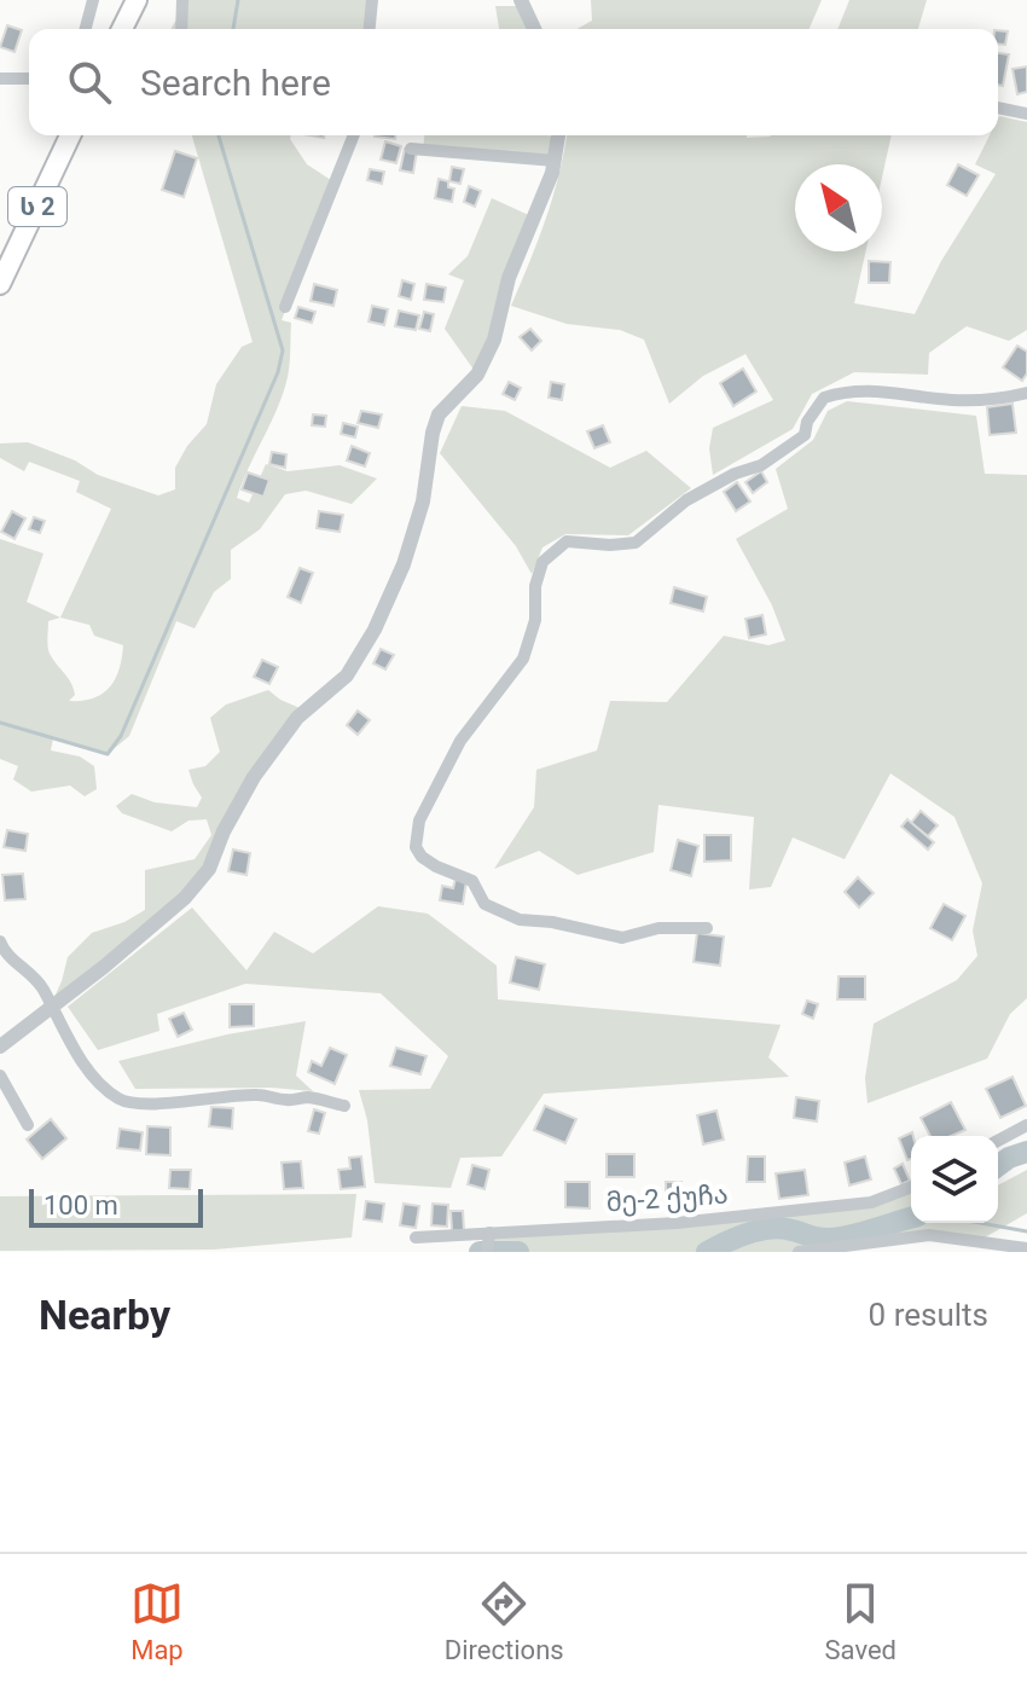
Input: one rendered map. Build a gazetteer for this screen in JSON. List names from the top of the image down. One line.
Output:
{"streets":{"highway":["ს 2"],"street":["მე-2 ქუჩა"]},"scale_bar":"100 m","north":"top left","page":{"search":"Search here","scale":"100 m","heading":["Nearby","0 results"],"nav":["Map","Directions","Saved"]}}
